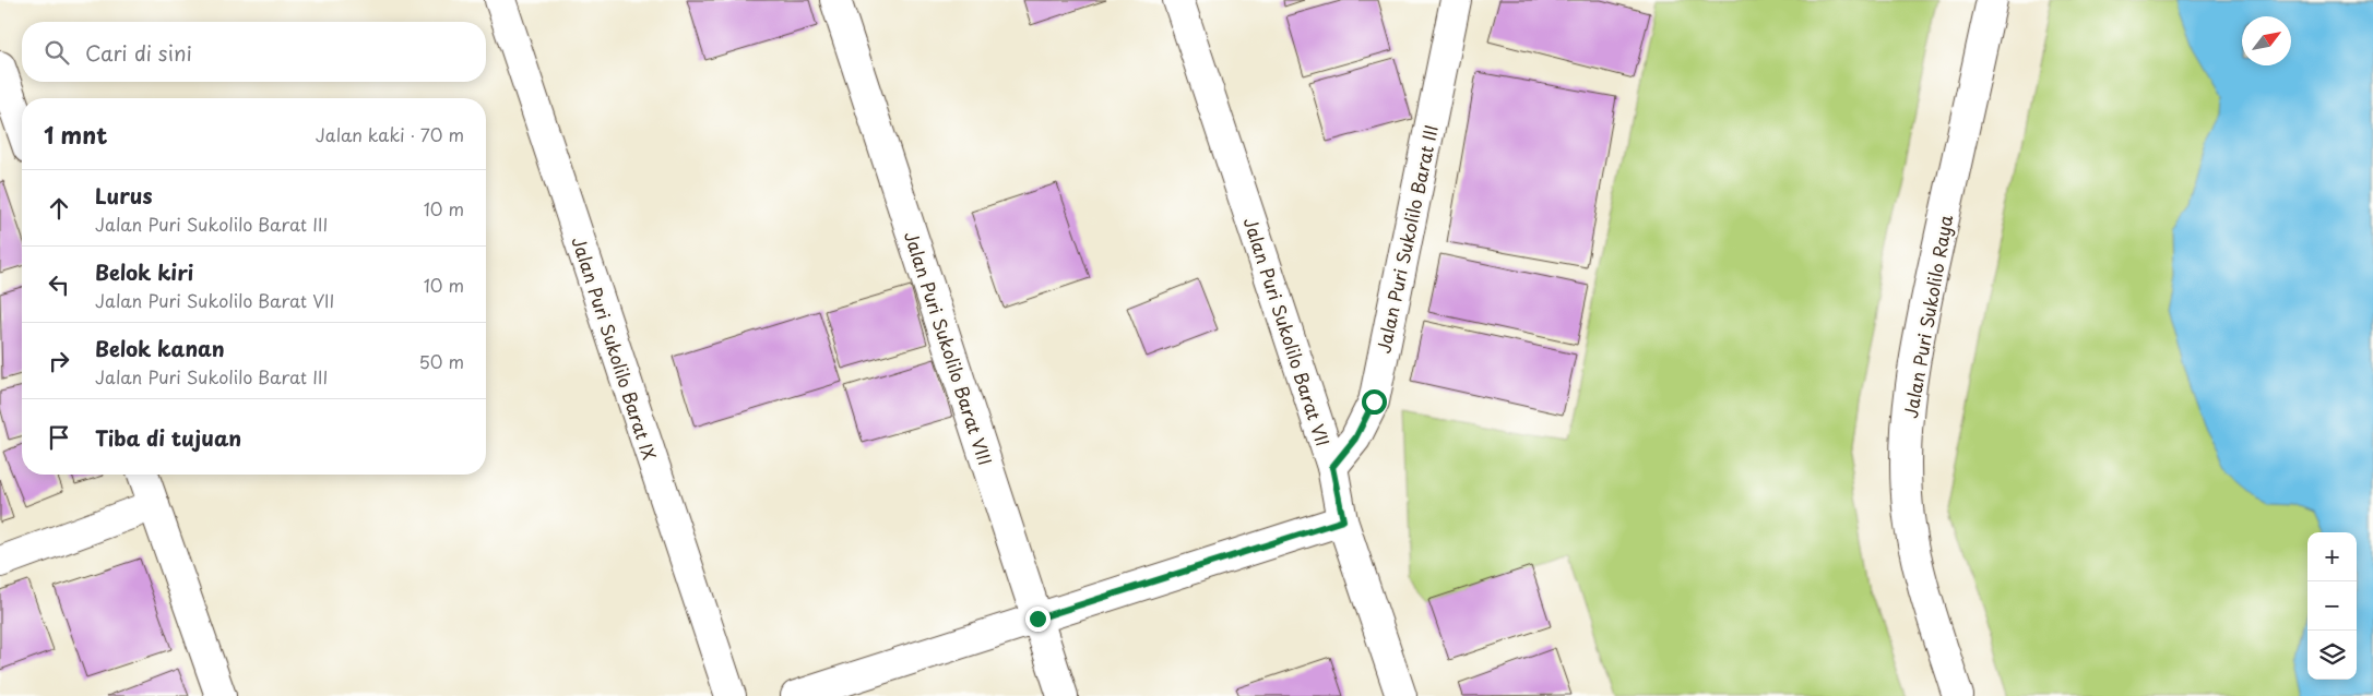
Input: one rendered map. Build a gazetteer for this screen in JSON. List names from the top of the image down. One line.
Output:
{"streets":{"street":["Jalan Puri Sukolilo Barat III","Jalan Puri Sukolilo Raya","Jalan Puri Sukolilo Barat VII","Jalan Puri Sukolilo Barat IX","Jalan Puri Sukolilo Barat VIII"]},"crossings":[["Jalan Puri Sukolilo Barat III","Jalan Puri Sukolilo Barat VII"]],"north":"top right","page":{"search":"Cari di sini","heading":["1 mnt","Jalan kaki · 70 m"],"list":[["Lurus","Jalan Puri Sukolilo Barat III","10 m"],["Belok kiri","Jalan Puri Sukolilo Barat VII","10 m"],["Belok kanan","Jalan Puri Sukolilo Barat III","50 m"],"Tiba di tujuan"],"map_buttons":["+","−"]}}
